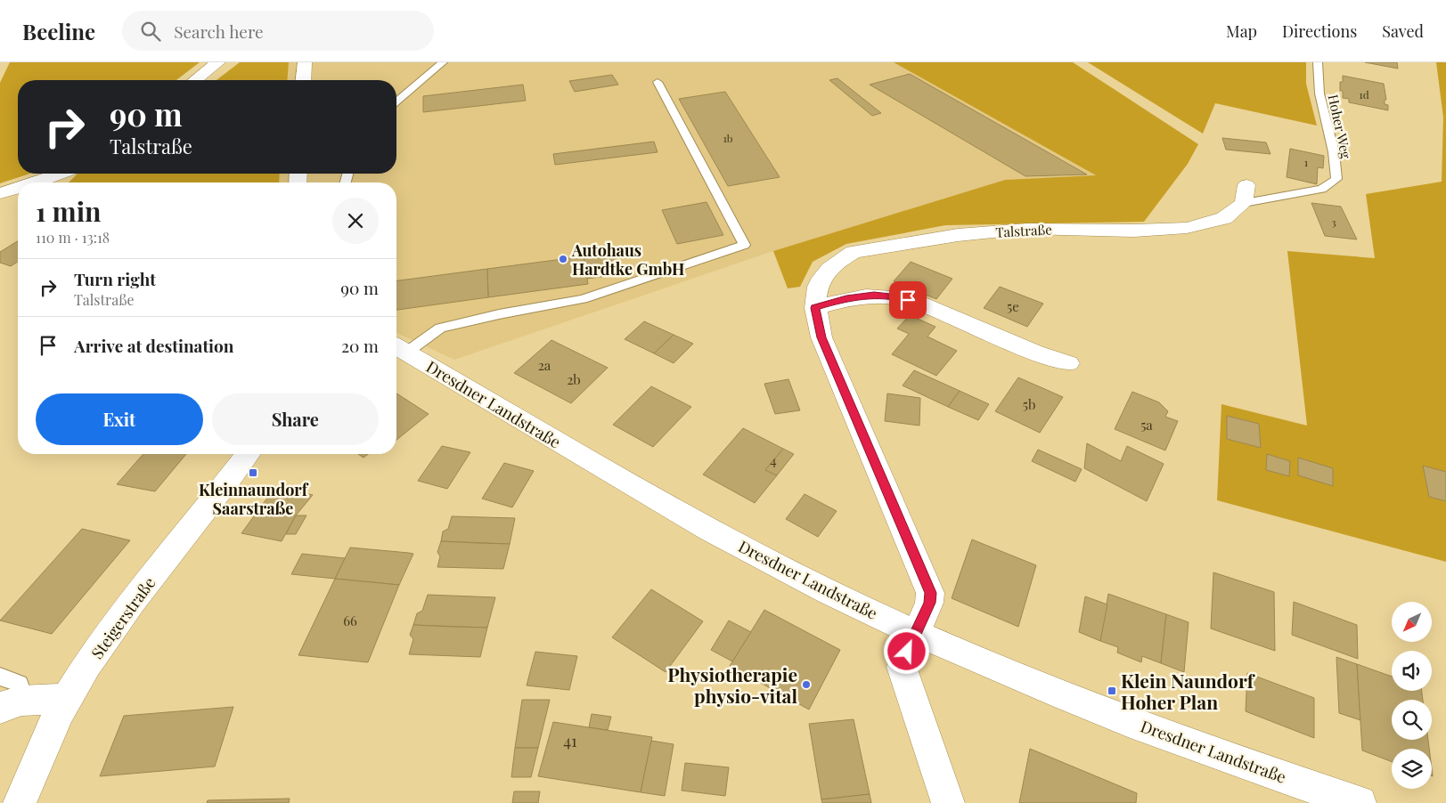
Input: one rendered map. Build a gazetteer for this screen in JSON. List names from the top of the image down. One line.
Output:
{"streets":{"street":["Talstraße","Dresdner Landstraße","Steigerstraße"],"lane":["Hoher Weg"]},"crossings":[["Hoher Weg","Talstraße"],["Talstraße","Dresdner Landstraße"]],"places":{"other":["Autohaus Hardtke GmbH","Physiotherapie physio-vital"],"transit":["Kleinnaundorf Saarstraße","Klein Naundorf Hoher Plan"]},"house_numbers":["1d","1b","1","3","5e","2a","2b","5b","5a","4","66","41"],"north":"bottom left","page":{"header":"Beeline","search":"Search here","nav":["Map","Directions","Saved"],"turn":["90 m","Talstraße"],"heading":["1 min","110 m · 13:18"],"list":[{"name":"Turn right","note":"Talstraße","value":"90 m"},{"name":"Arrive at destination","value":"20 m"}],"buttons":["Exit","Share"]}}
